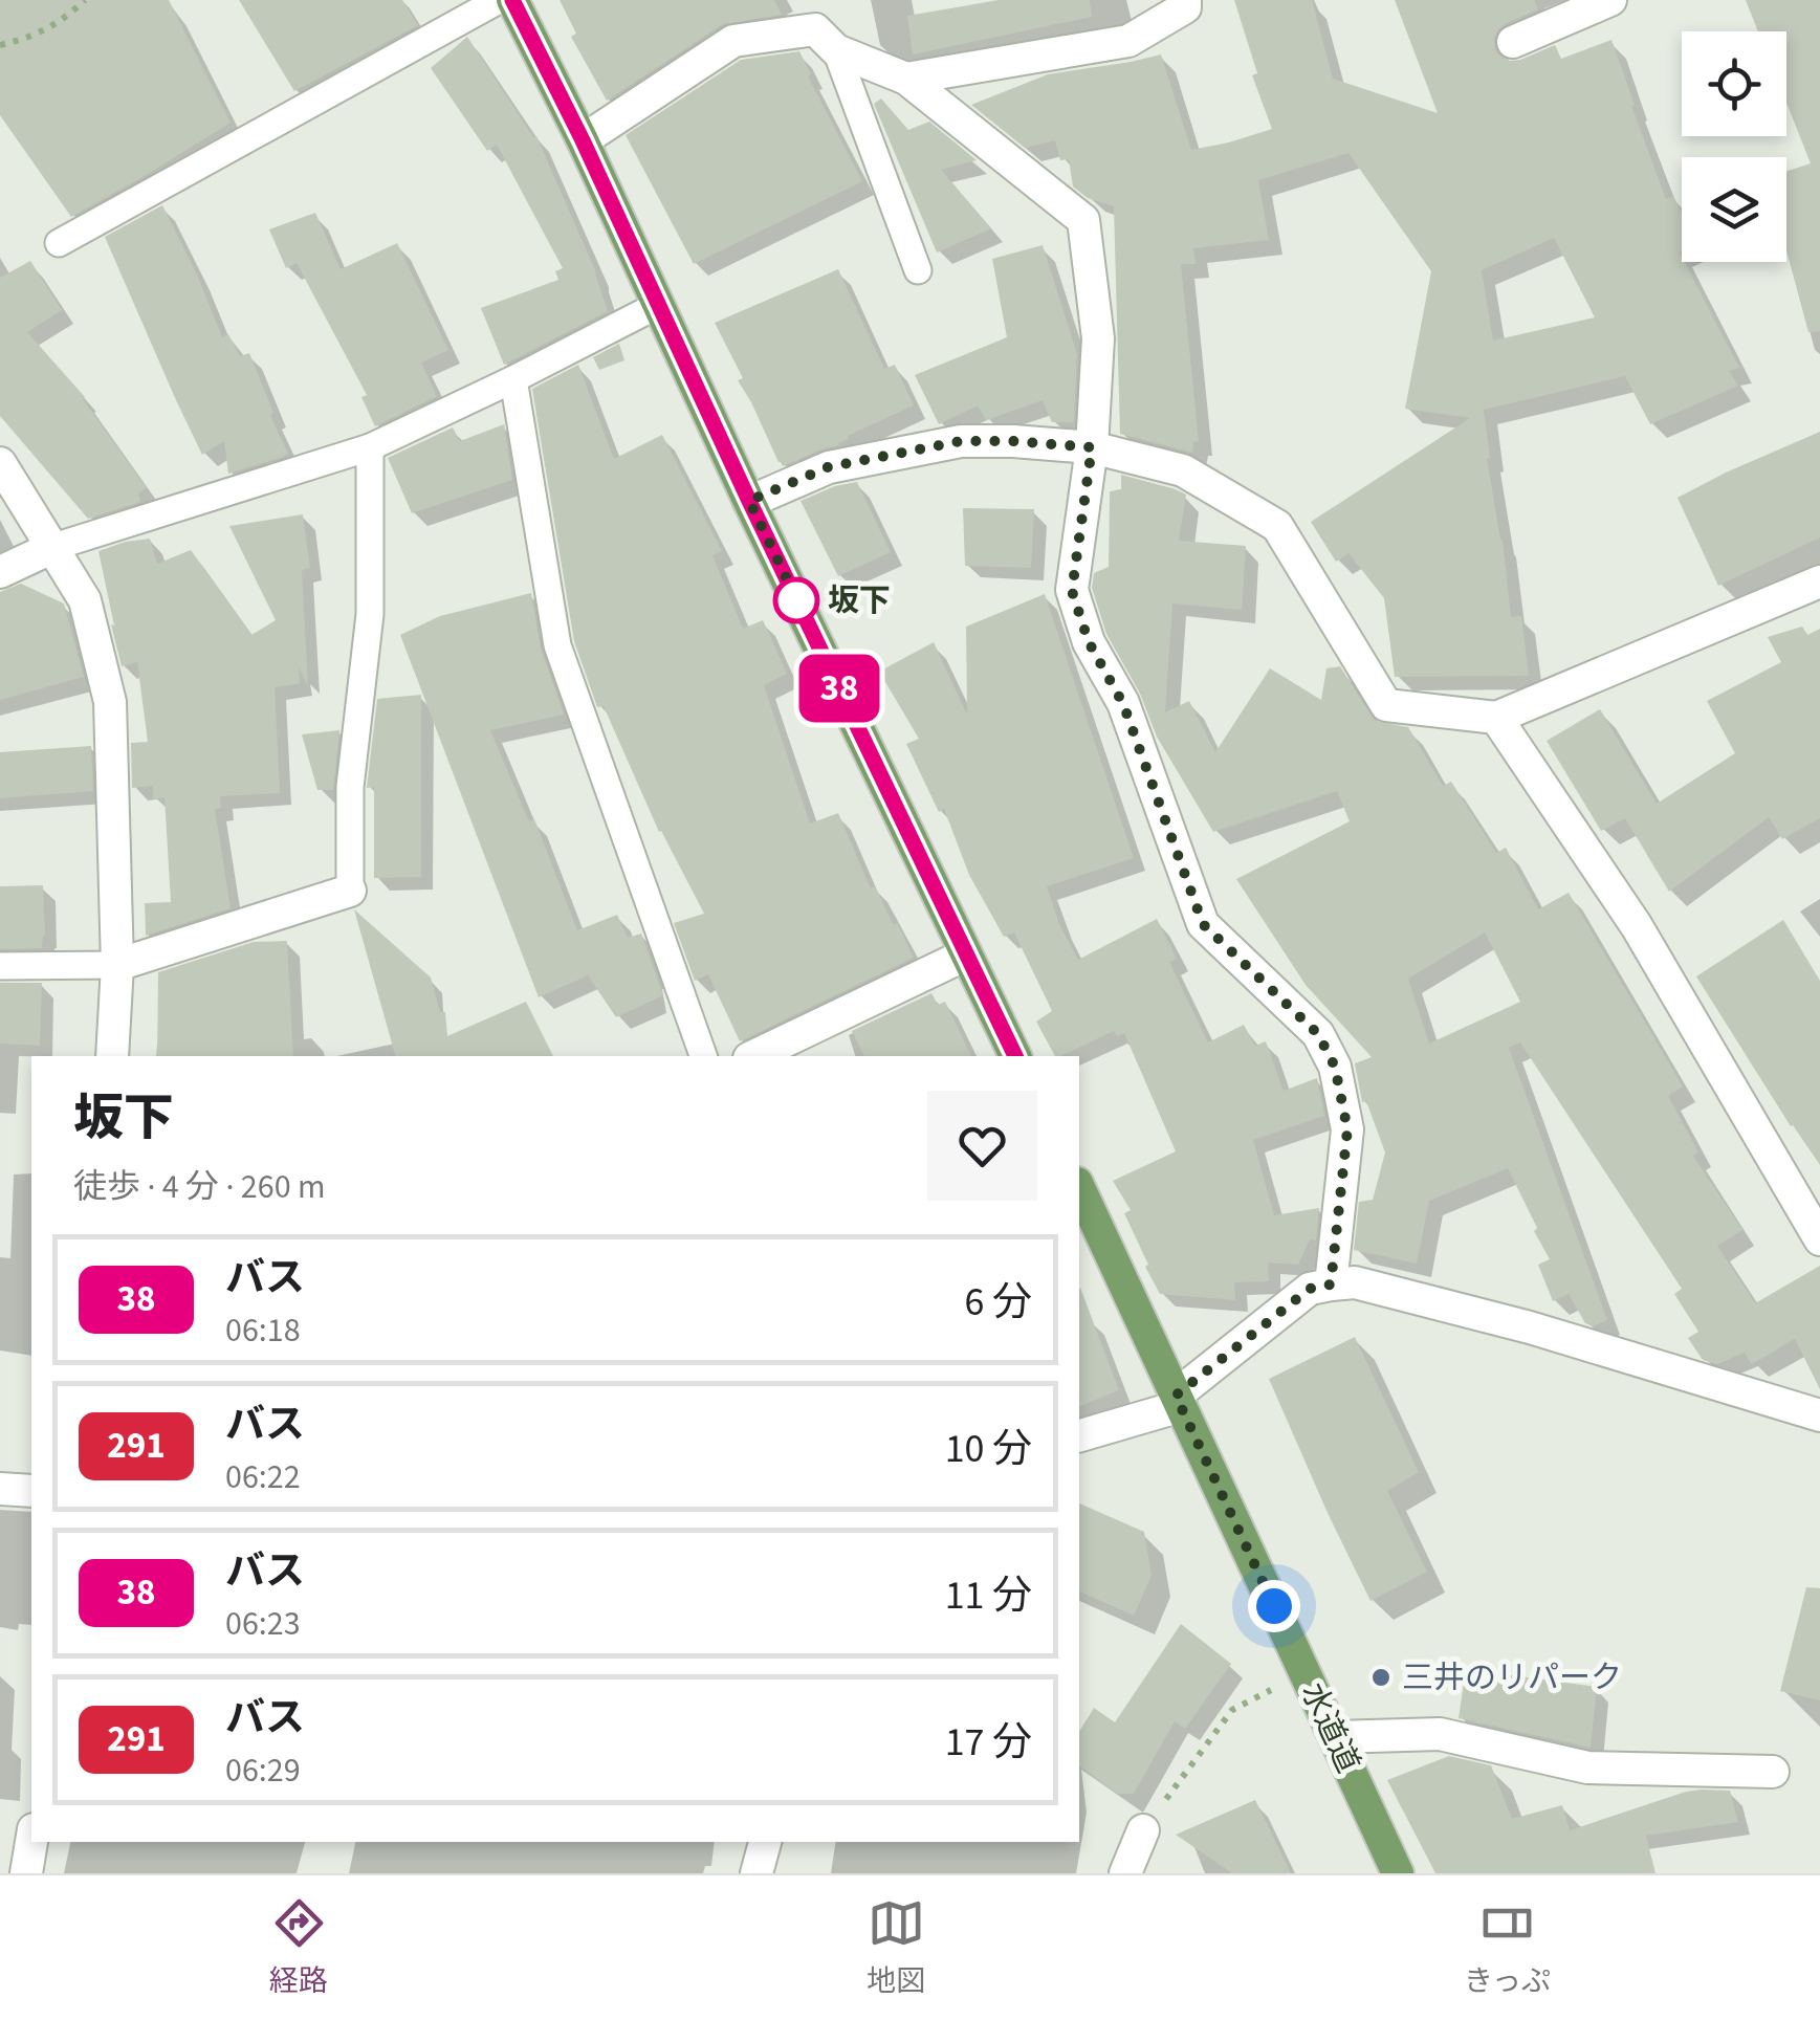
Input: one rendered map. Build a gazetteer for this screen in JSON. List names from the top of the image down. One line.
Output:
{"streets":{"main road":["水道道"]},"places":["坂下","三井のリパーク"],"lines":["bus line 38"],"page":{"on_map":"38","heading":["坂下","徒歩 · 4 分 · 260 m"],"list":[{"mark":"38","name":"バス","note":"06:18","value":"6 分"},{"mark":"291","name":"バス","note":"06:22","value":"10 分"},{"mark":"38","name":"バス","note":"06:23","value":"11 分"},{"mark":"291","name":"バス","note":"06:29","value":"17 分"}],"tabs":["経路","地図","きっぷ"]}}
